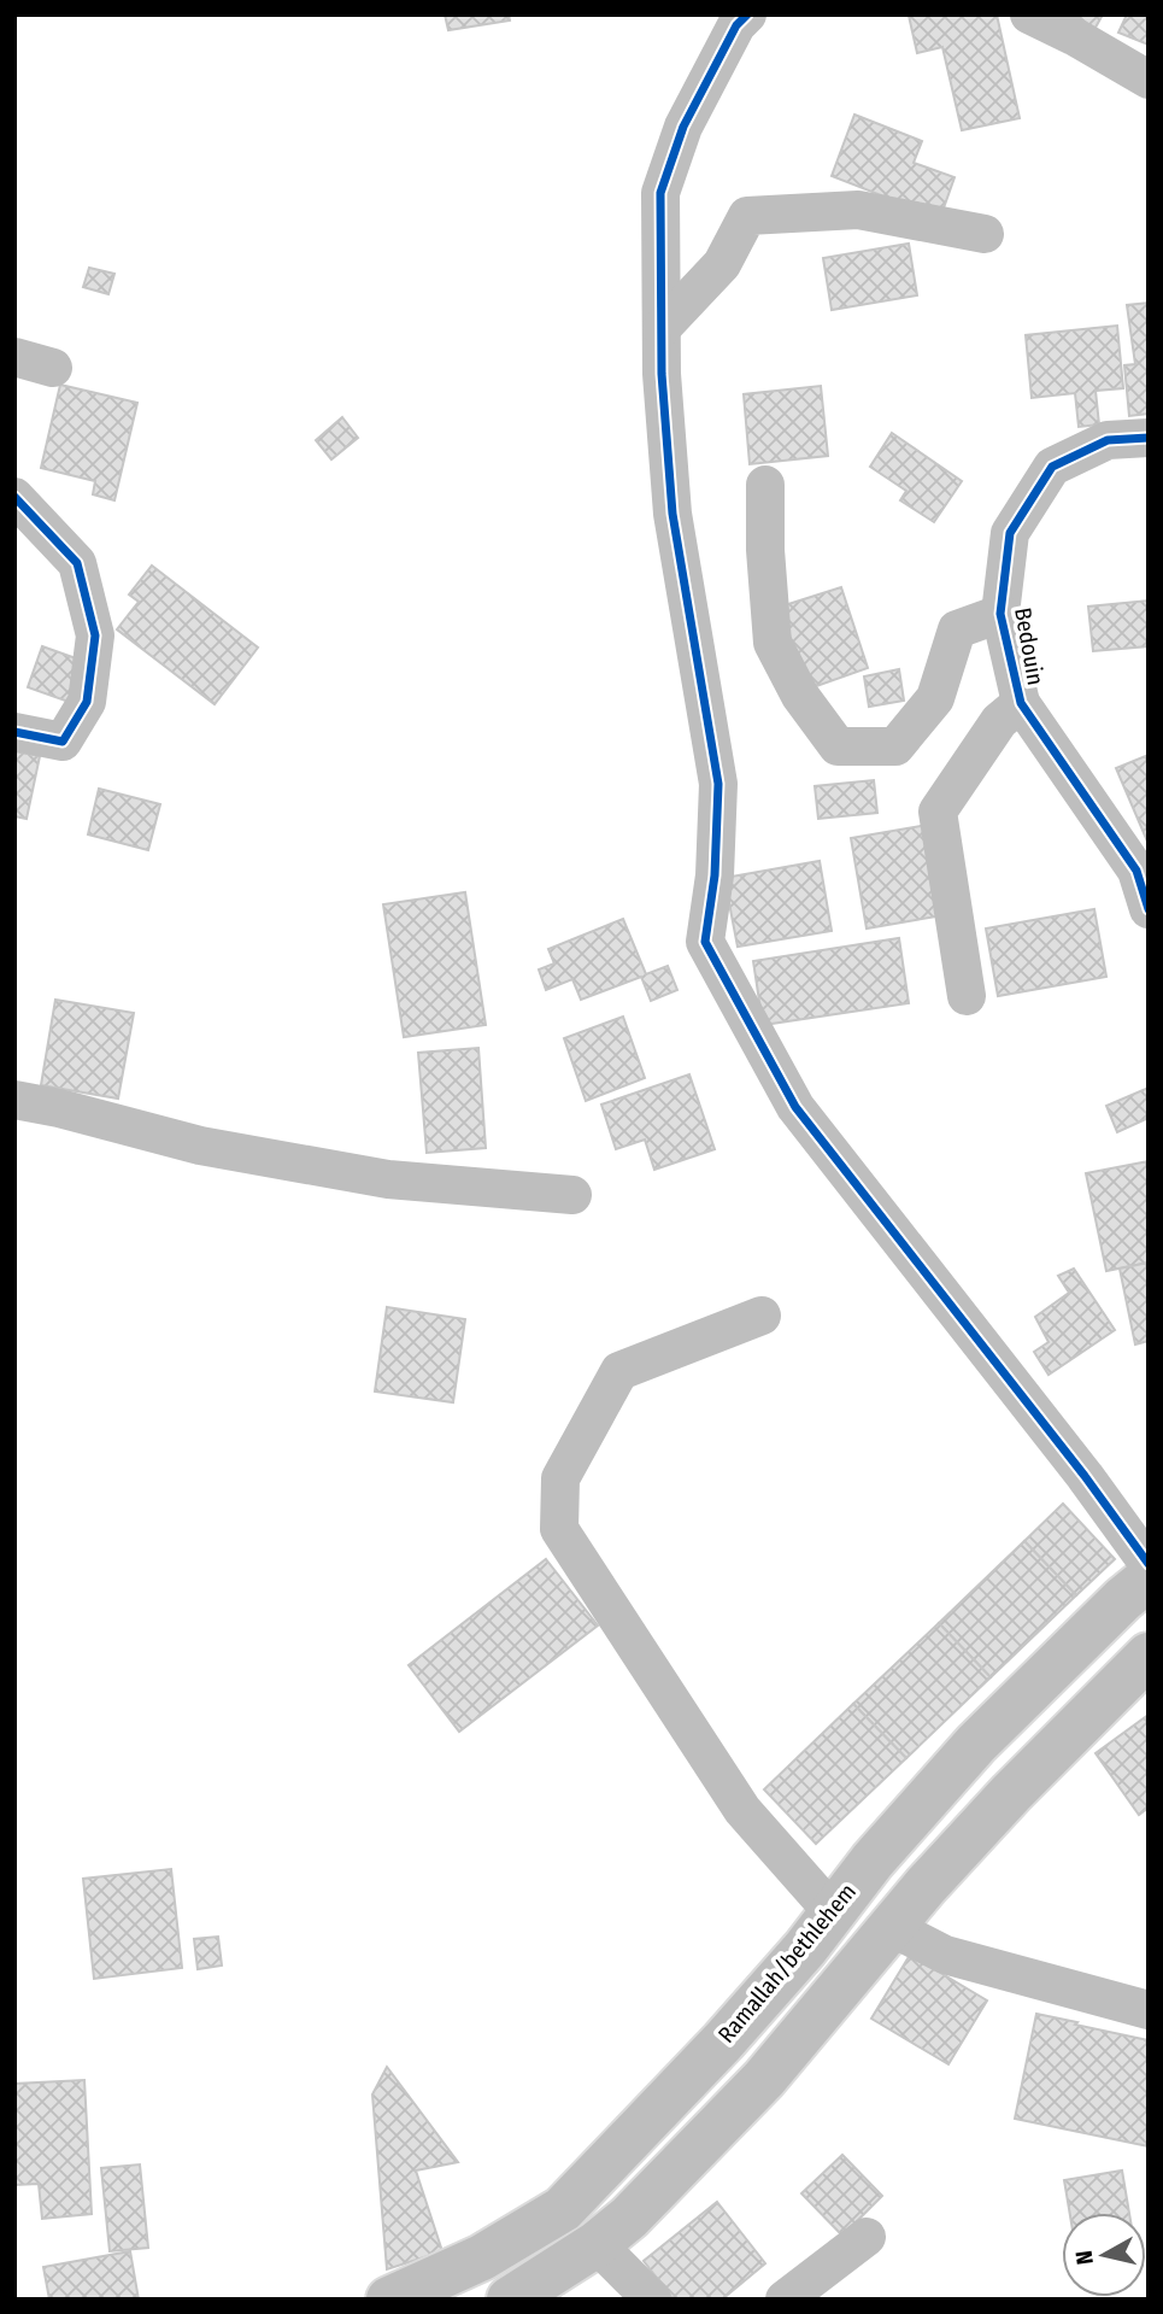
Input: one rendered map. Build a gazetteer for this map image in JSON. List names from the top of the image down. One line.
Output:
{"streets":{"main road":["Ramallah/bethlehem"],"street":["Bedouin"]},"north":"left"}
